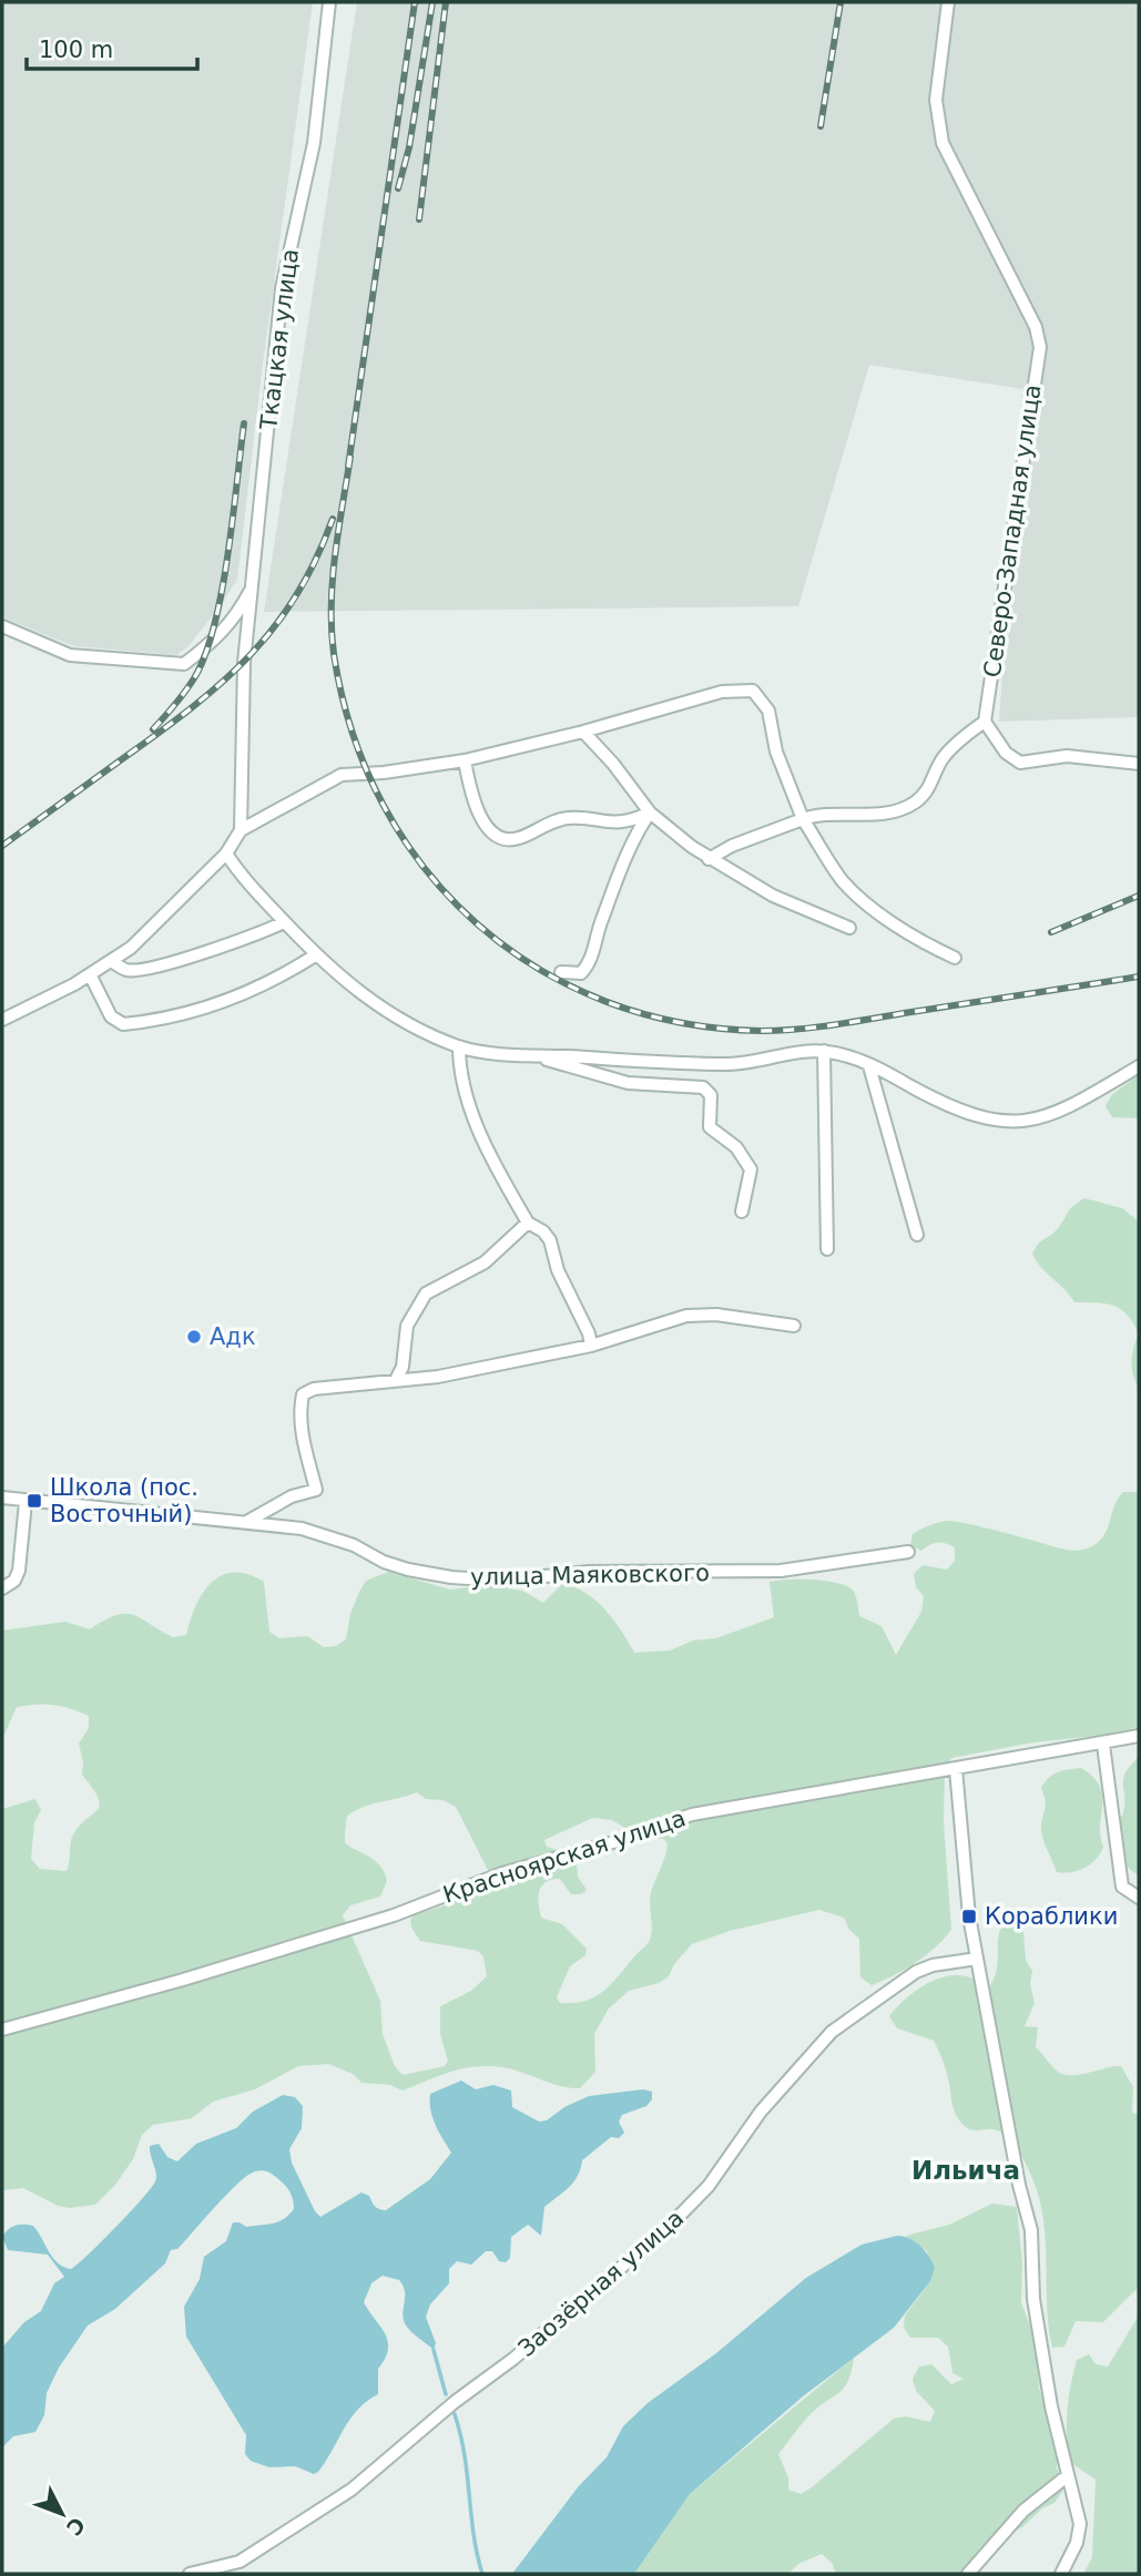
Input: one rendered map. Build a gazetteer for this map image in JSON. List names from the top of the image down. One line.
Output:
{"streets":{"street":["Ткацкая улица","Северо-Западная улица","улица Маяковского","Красноярская улица","Заозёрная улица"]},"districts":["Ильича"],"places":{"other":["Адк"],"transit":["Школа (пос. Восточный)","Кораблики"]},"scale_bar":"100 m","north":"bottom right"}
